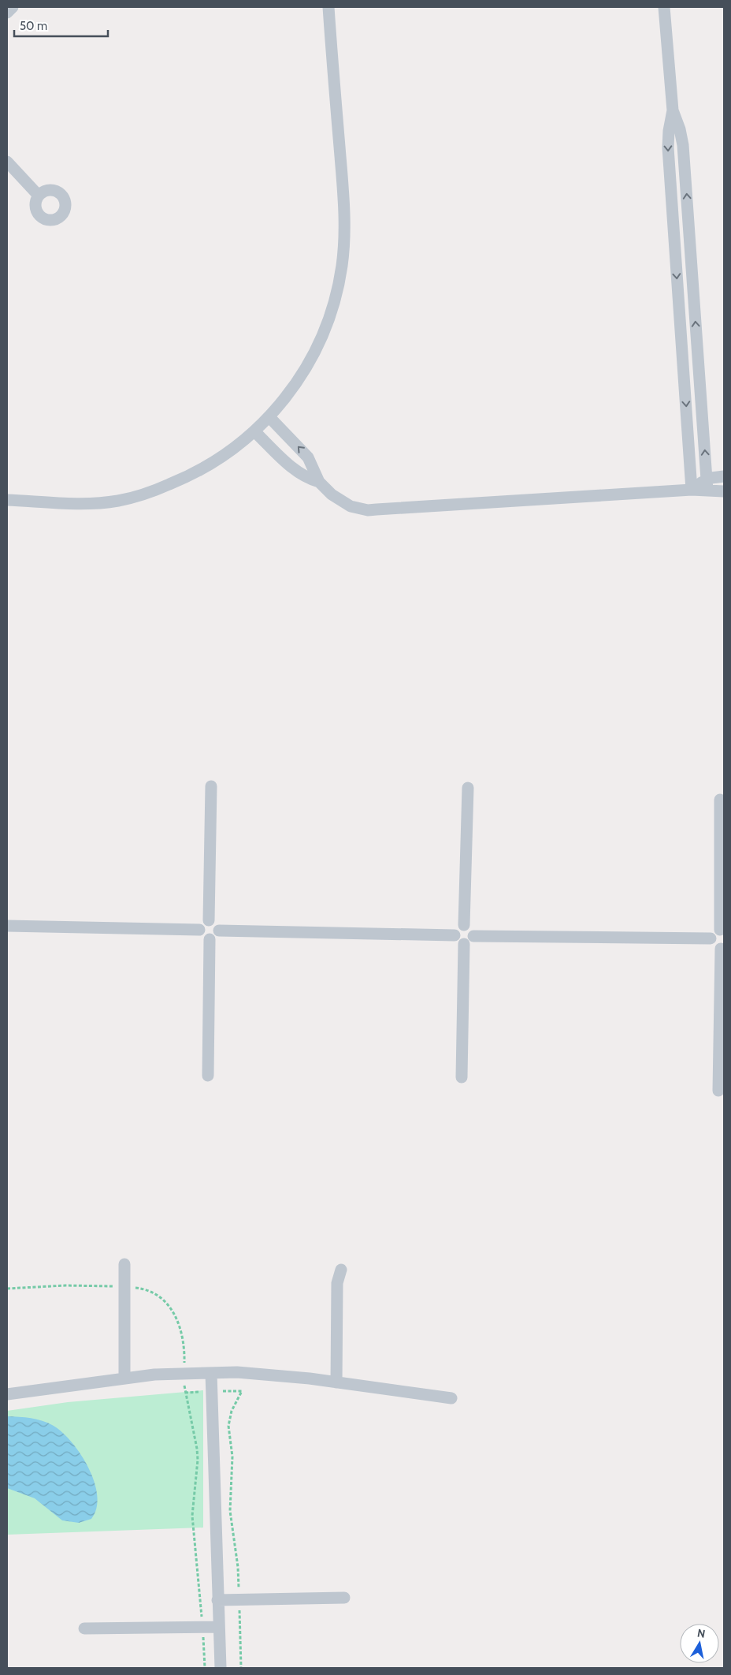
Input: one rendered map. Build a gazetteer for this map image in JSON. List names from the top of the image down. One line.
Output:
{"scale_bar":"50 m","north":"top"}
